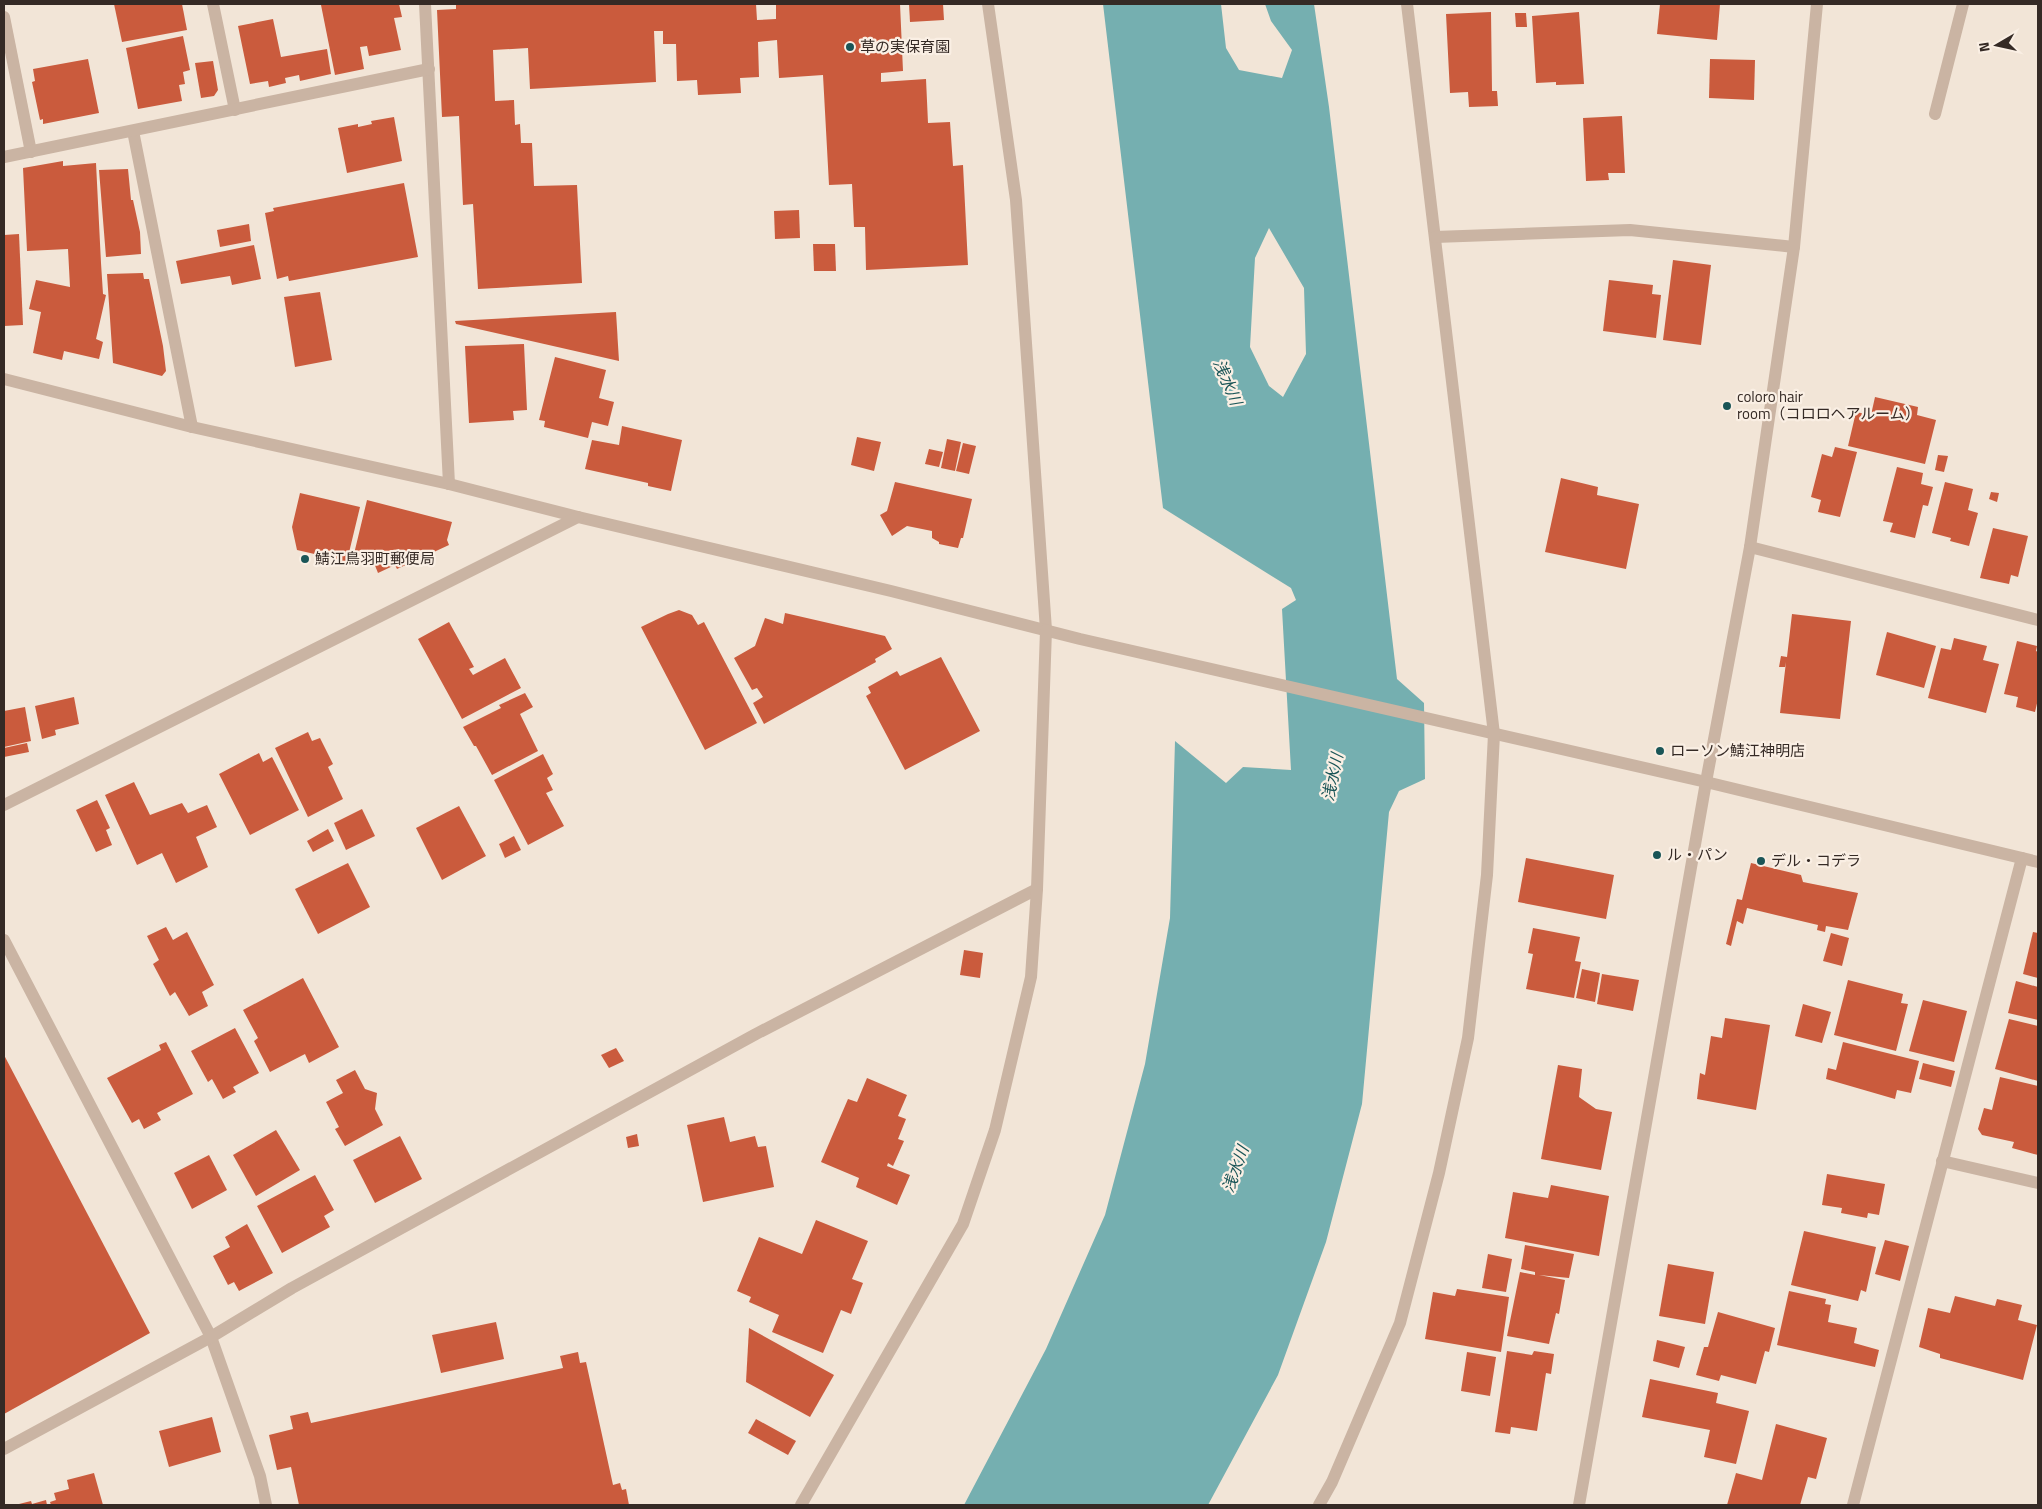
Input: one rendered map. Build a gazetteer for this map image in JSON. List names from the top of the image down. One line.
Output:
{"water":["浅水川"],"places":["草の実保育園","coloro hair room（コロロヘアルーム）","鯖江鳥羽町郵便局","ローソン鯖江神明店","ル・パン","デル・コデラ"],"north":"left"}
